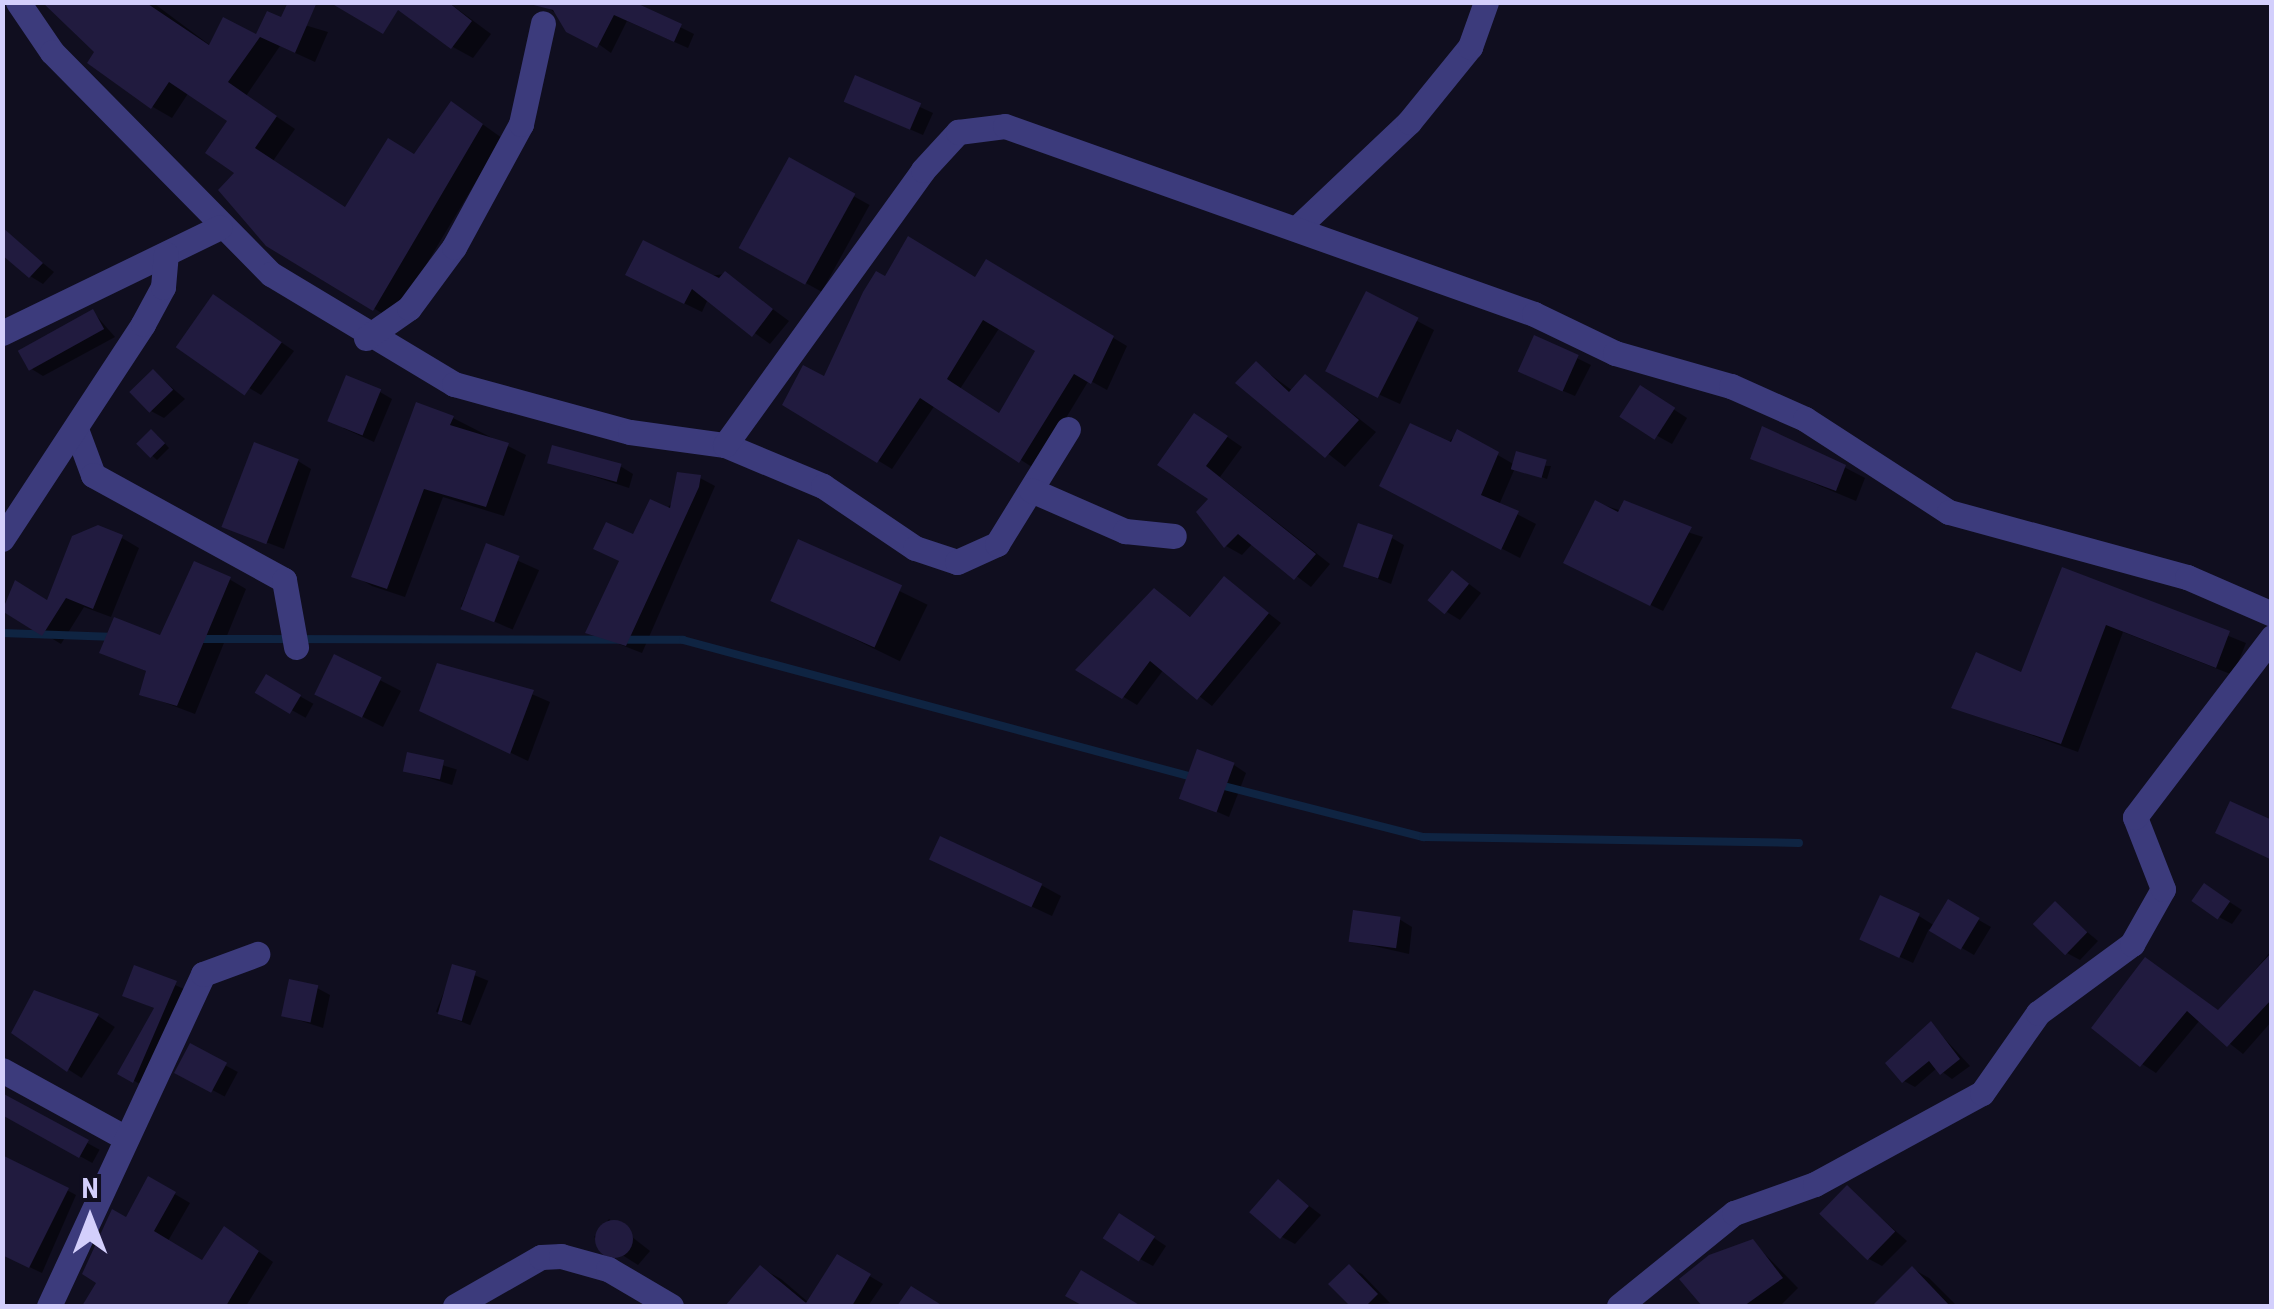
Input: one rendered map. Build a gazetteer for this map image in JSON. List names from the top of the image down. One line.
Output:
{"north":"top"}
